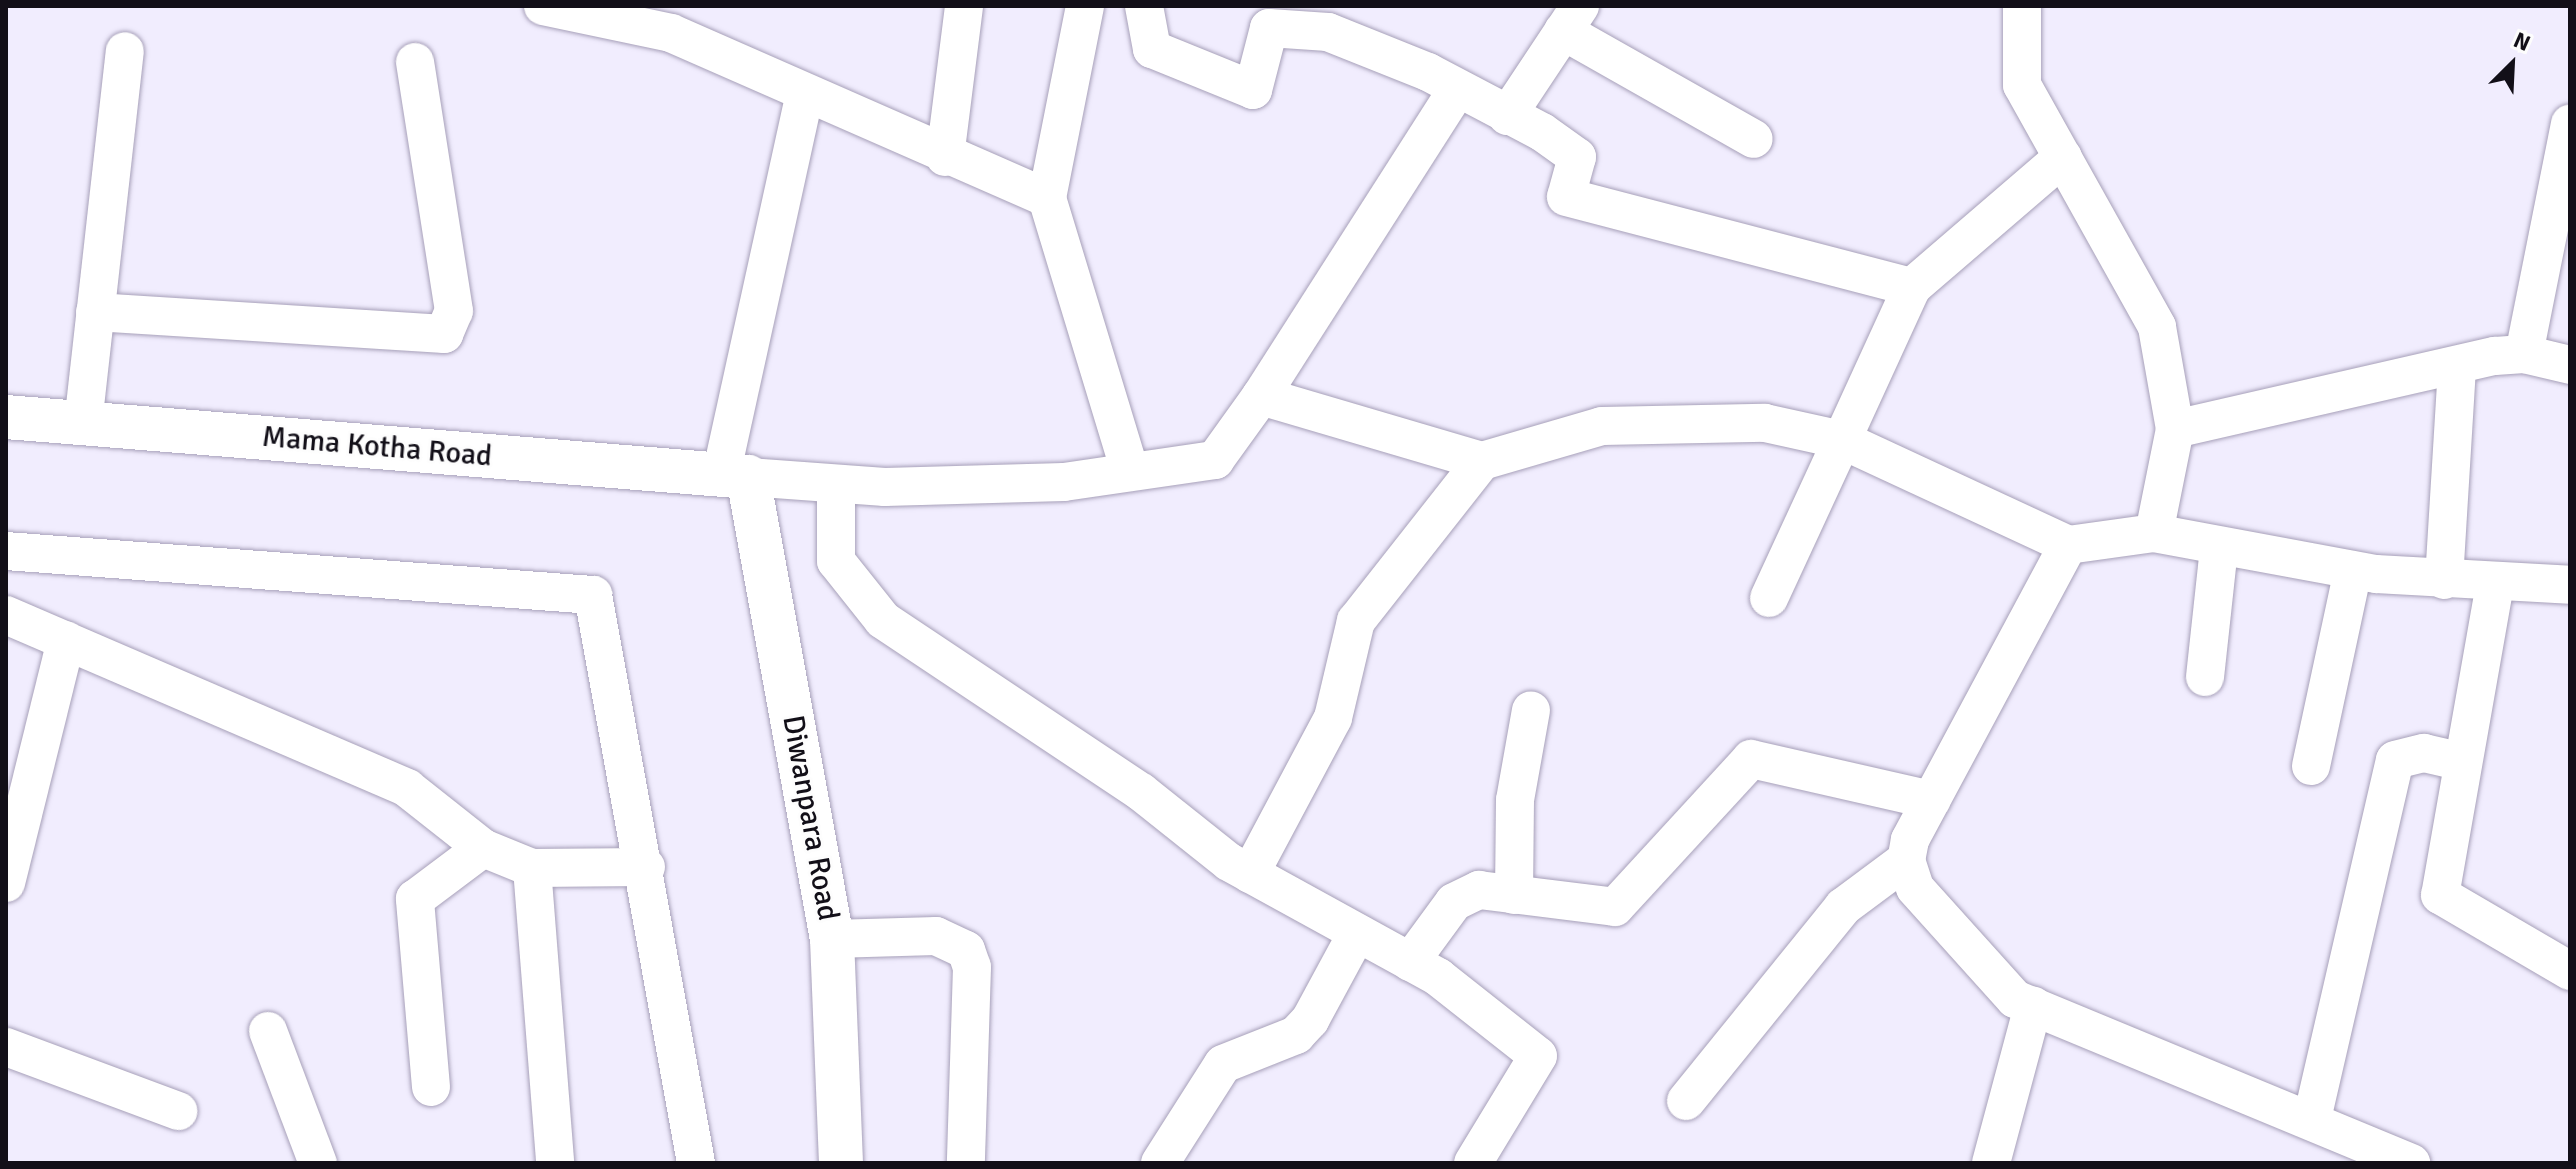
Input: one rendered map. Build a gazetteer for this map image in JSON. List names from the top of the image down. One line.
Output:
{"streets":{"street":["Mama Kotha Road","Diwanpara Road"]},"crossings":[["Mama Kotha Road","Diwanpara Road"]],"north":"top right"}
